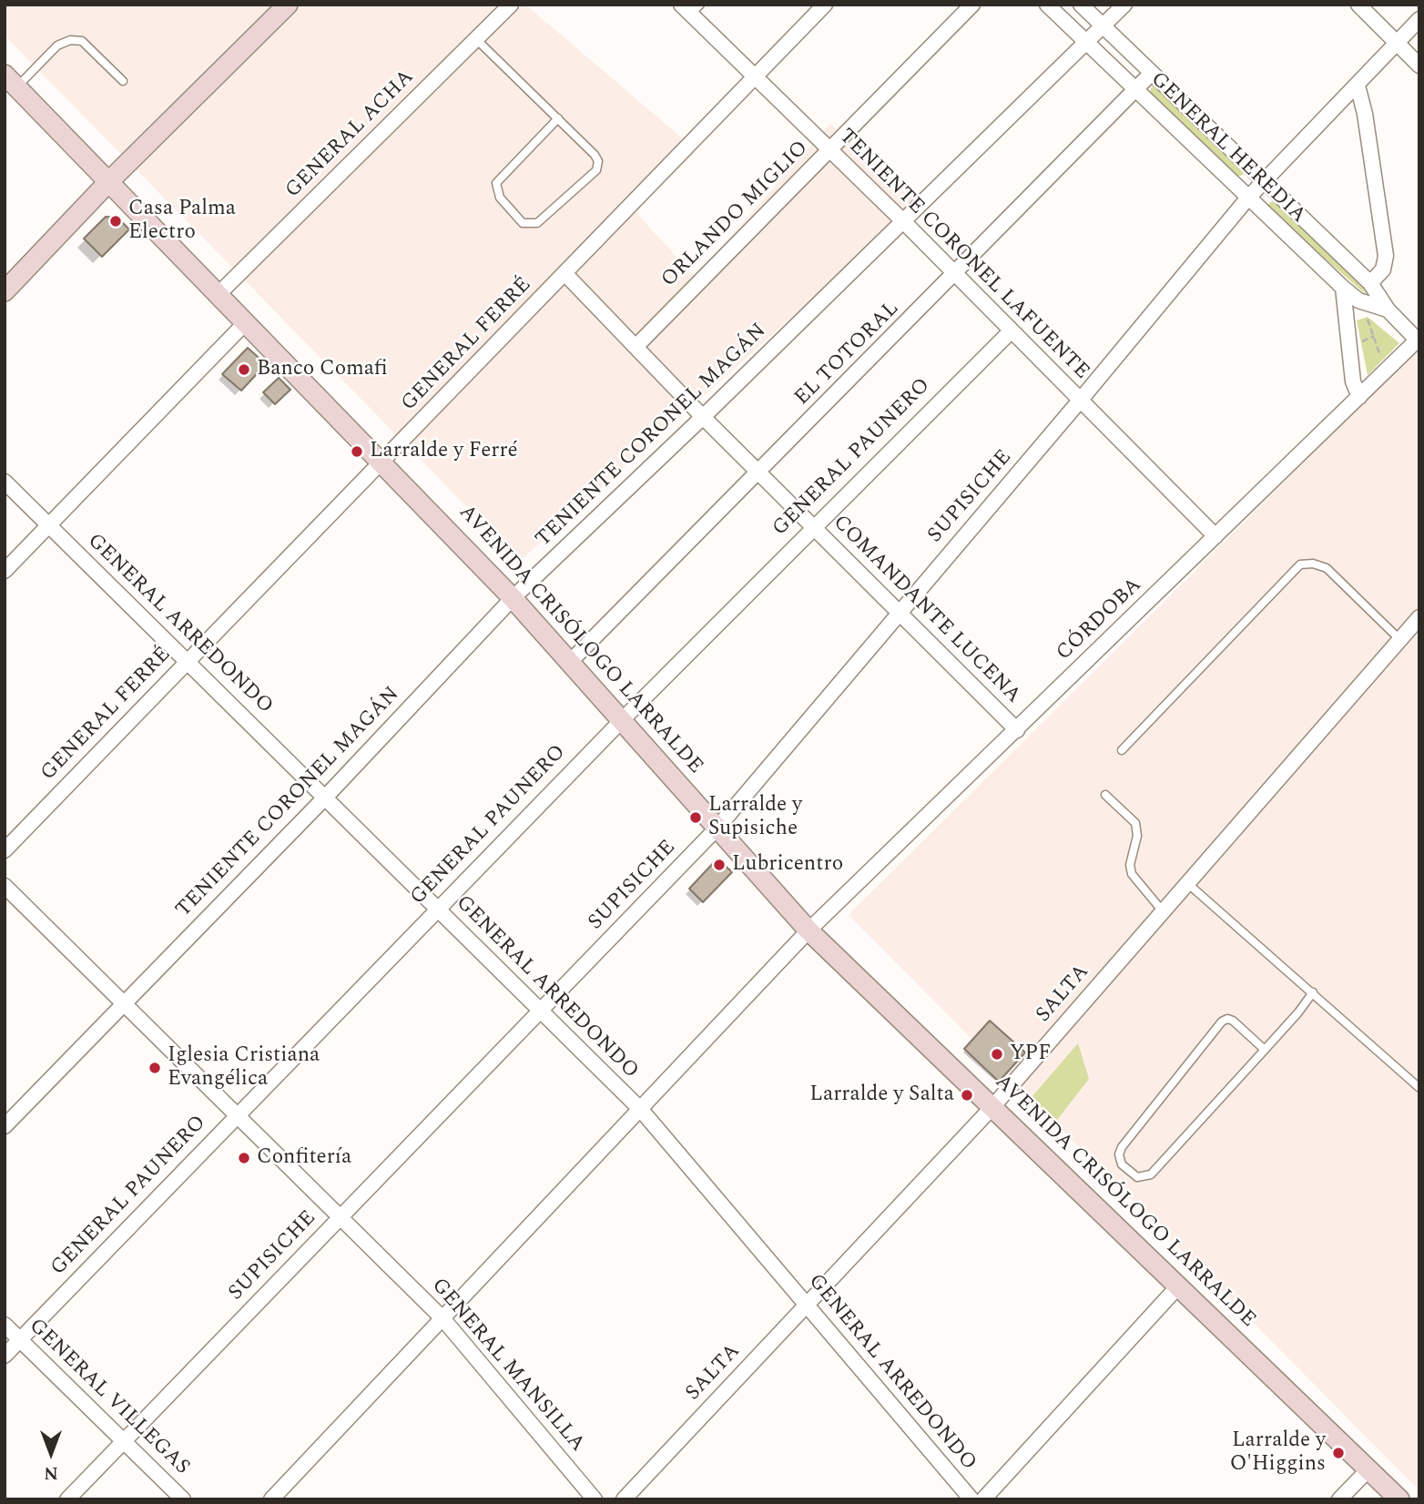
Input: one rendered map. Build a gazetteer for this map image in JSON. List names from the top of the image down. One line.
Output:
{"streets":{"main road":["AVENIDA CRISÓLOGO LARRALDE"],"street":["GENERAL ACHA","GENERAL HEREDIA","ORLANDO MIGLIO","TENIENTE CORONEL LAFUENTE","GENERAL FERRÉ","EL TOTORAL","TENIENTE CORONEL MAGÁN","GENERAL PAUNERO","SUPISICHE","COMANDANTE LUCENA","CÓRDOBA","GENERAL ARREDONDO","SALTA","GENERAL MANSILLA","GENERAL VILLEGAS"]},"crossings":[["GENERAL ACHA","AVENIDA CRISÓLOGO LARRALDE"],["GENERAL HEREDIA","EL TOTORAL"],["GENERAL HEREDIA","TENIENTE CORONEL MAGÁN"],["GENERAL HEREDIA","SUPISICHE"],["GENERAL HEREDIA","CÓRDOBA"],["ORLANDO MIGLIO","TENIENTE CORONEL LAFUENTE"],["ORLANDO MIGLIO","COMANDANTE LUCENA"],["TENIENTE CORONEL LAFUENTE","GENERAL FERRÉ"],["TENIENTE CORONEL LAFUENTE","EL TOTORAL"],["TENIENTE CORONEL LAFUENTE","TENIENTE CORONEL MAGÁN"],["TENIENTE CORONEL LAFUENTE","GENERAL PAUNERO"],["TENIENTE CORONEL LAFUENTE","SUPISICHE"],["TENIENTE CORONEL LAFUENTE","CÓRDOBA"],["GENERAL FERRÉ","COMANDANTE LUCENA"],["GENERAL FERRÉ","GENERAL ARREDONDO"],["GENERAL FERRÉ","AVENIDA CRISÓLOGO LARRALDE"],["EL TOTORAL","COMANDANTE LUCENA"],["EL TOTORAL","AVENIDA CRISÓLOGO LARRALDE"],["TENIENTE CORONEL MAGÁN","COMANDANTE LUCENA"],["TENIENTE CORONEL MAGÁN","GENERAL ARREDONDO"],["TENIENTE CORONEL MAGÁN","AVENIDA CRISÓLOGO LARRALDE"],["TENIENTE CORONEL MAGÁN","GENERAL MANSILLA"],["GENERAL PAUNERO","COMANDANTE LUCENA"],["GENERAL PAUNERO","GENERAL ARREDONDO"],["GENERAL PAUNERO","AVENIDA CRISÓLOGO LARRALDE"],["GENERAL PAUNERO","GENERAL MANSILLA"],["GENERAL PAUNERO","GENERAL VILLEGAS"],["SUPISICHE","COMANDANTE LUCENA"],["SUPISICHE","GENERAL ARREDONDO"],["SUPISICHE","AVENIDA CRISÓLOGO LARRALDE"],["SUPISICHE","GENERAL MANSILLA"],["SUPISICHE","GENERAL VILLEGAS"],["COMANDANTE LUCENA","CÓRDOBA"],["CÓRDOBA","GENERAL ARREDONDO"],["CÓRDOBA","AVENIDA CRISÓLOGO LARRALDE"],["CÓRDOBA","GENERAL MANSILLA"],["GENERAL ARREDONDO","SALTA"],["AVENIDA CRISÓLOGO LARRALDE","SALTA"]],"places":["Casa Palma Electro","Banco Comafi","Larralde y Ferré","Larralde y Supisiche","Lubricentro","YPF","Iglesia Cristiana Evangélica","Larralde y Salta","Confitería","Larralde y O'Higgins"],"north":"bottom"}
